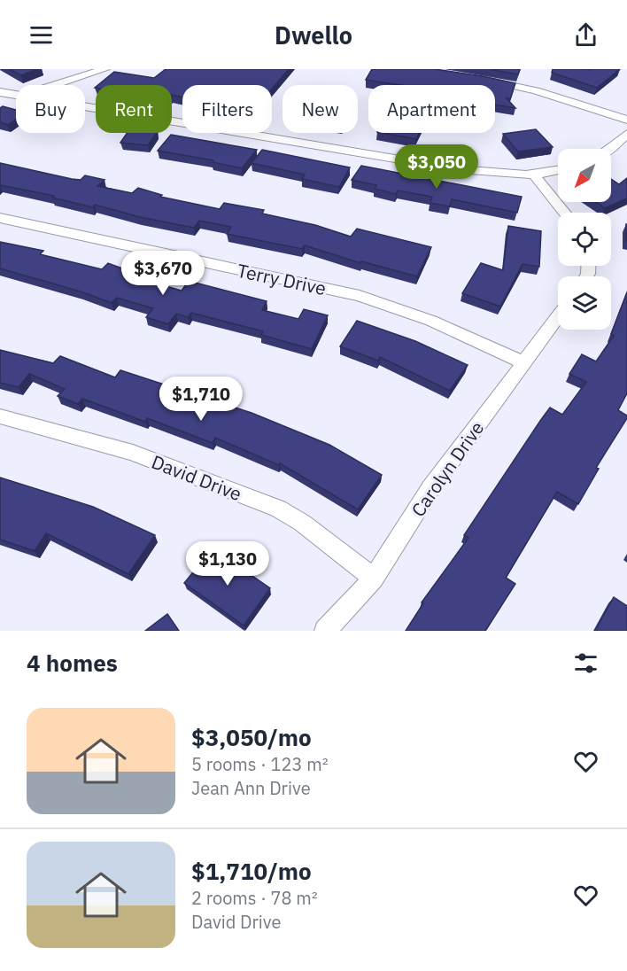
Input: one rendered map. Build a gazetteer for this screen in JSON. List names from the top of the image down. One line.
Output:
{"streets":{"street":["Terry Drive","Carolyn Drive","David Drive"]},"crossings":[["Terry Drive","Carolyn Drive"],["Carolyn Drive","David Drive"]],"north":"bottom left","page":{"header":"Dwello","chip":["Buy","Rent","Filters","New","Apartment"],"price":["$3,050","$3,670","$1,710","$1,130"],"heading":"4 homes","list":[{"name":"$3,050/mo","note":"5 rooms · 123 m² · Jean Ann Drive"},{"name":"$1,710/mo","note":"2 rooms · 78 m² · David Drive"}]}}
